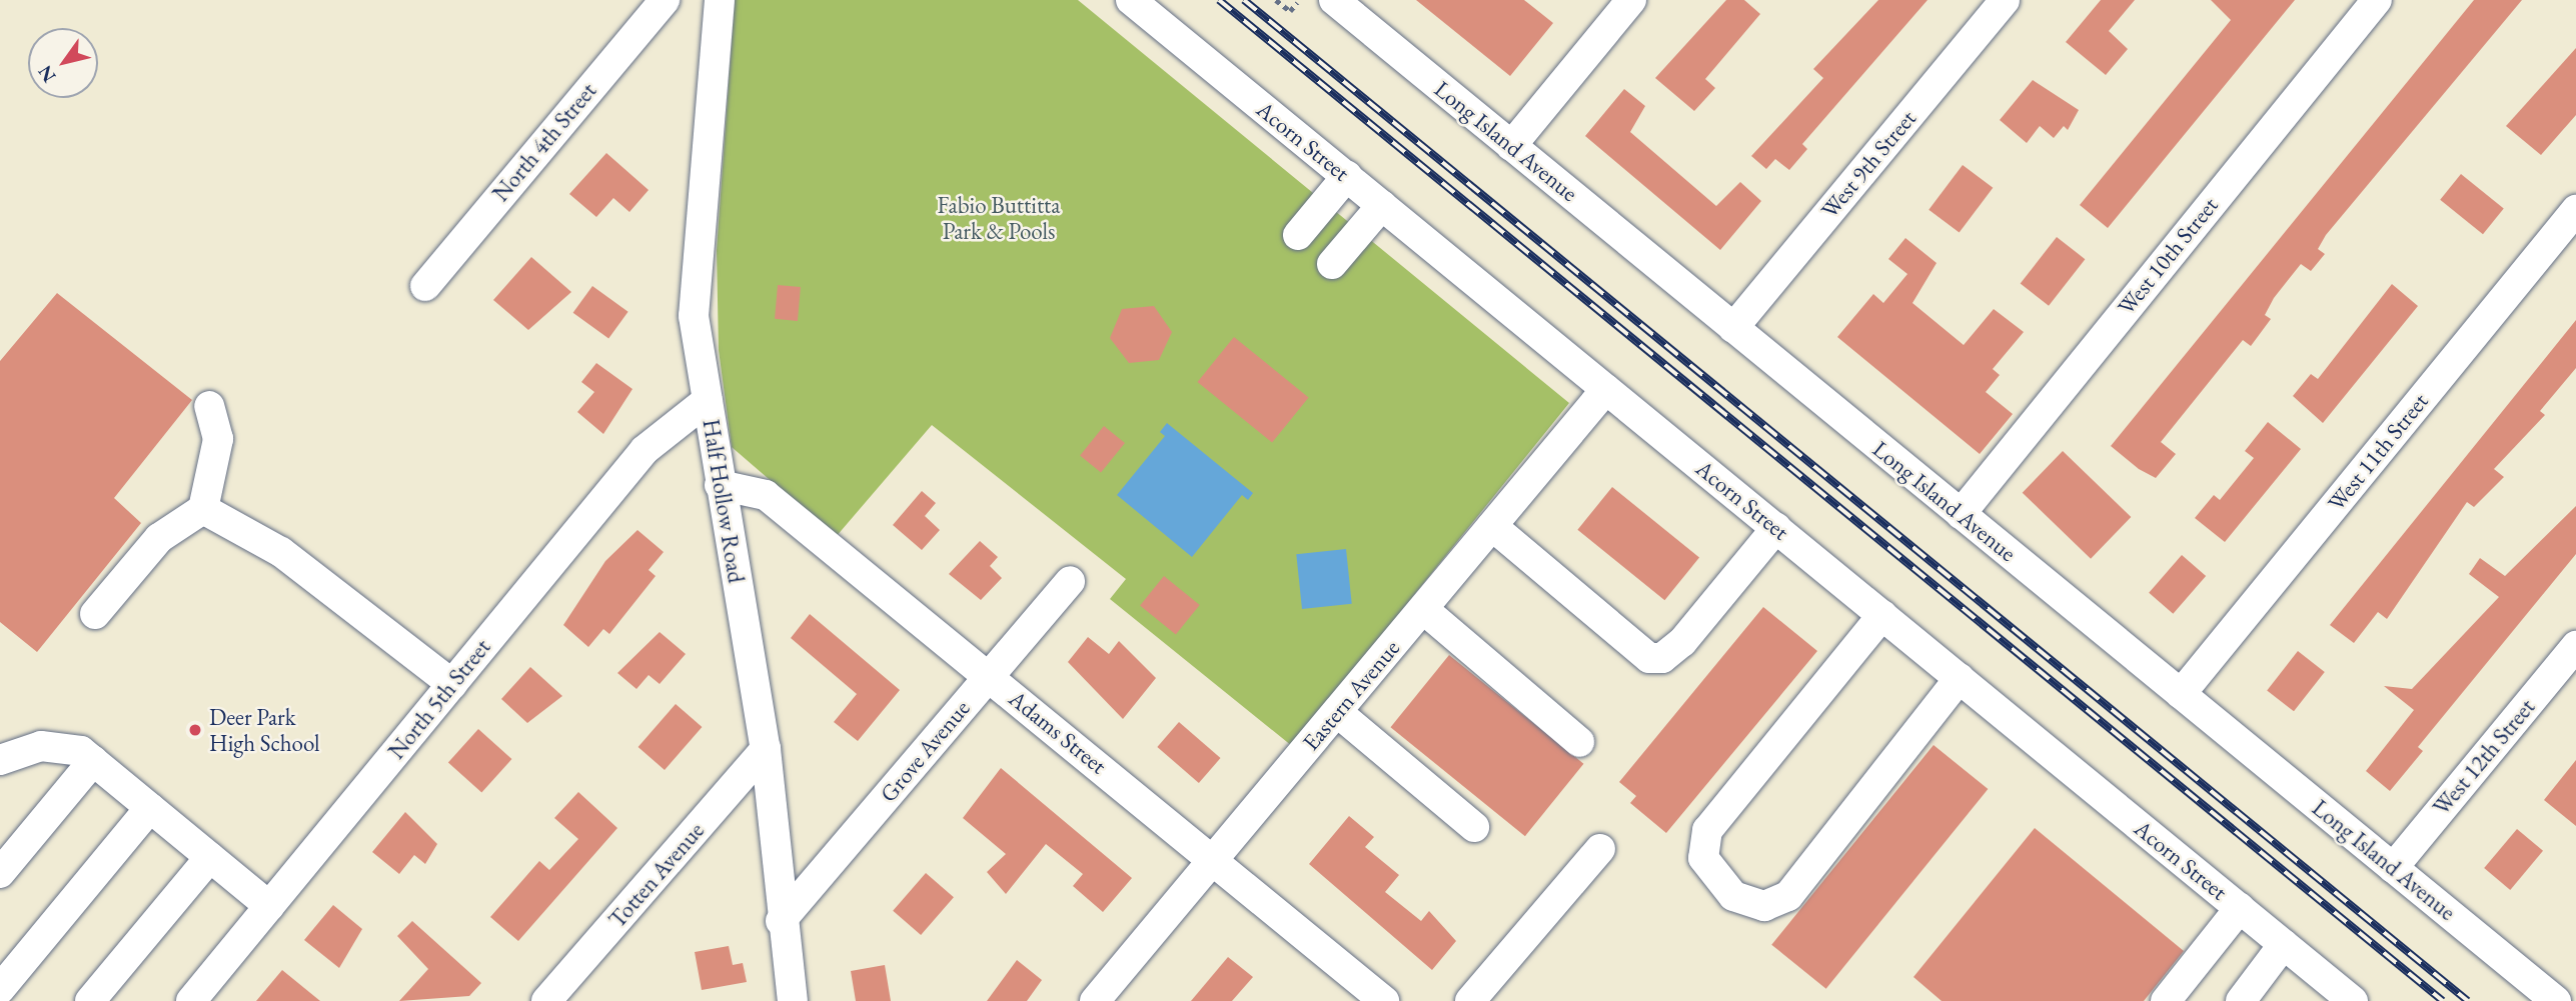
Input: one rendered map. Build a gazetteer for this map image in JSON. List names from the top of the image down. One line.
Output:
{"streets":{"street":["Acorn Street","Long Island Avenue","North 4th Street","West 9th Street","West 10th Street","West 11th Street","Half Hollow Road","Eastern Avenue","North 5th Street","Adams Street","Grove Avenue","West 12th Street","Totten Avenue"]},"crossings":[["Acorn Street","Eastern Avenue"],["Long Island Avenue","West 9th Street"],["Long Island Avenue","West 10th Street"],["Long Island Avenue","West 11th Street"],["Long Island Avenue","West 12th Street"],["Half Hollow Road","North 5th Street"],["Half Hollow Road","Adams Street"],["Half Hollow Road","Grove Avenue"],["Half Hollow Road","Totten Avenue"],["Eastern Avenue","Adams Street"],["Adams Street","Grove Avenue"]],"parks":["Fabio Buttitta Park & Pools"],"places":["Deer Park High School"],"north":"bottom left"}
